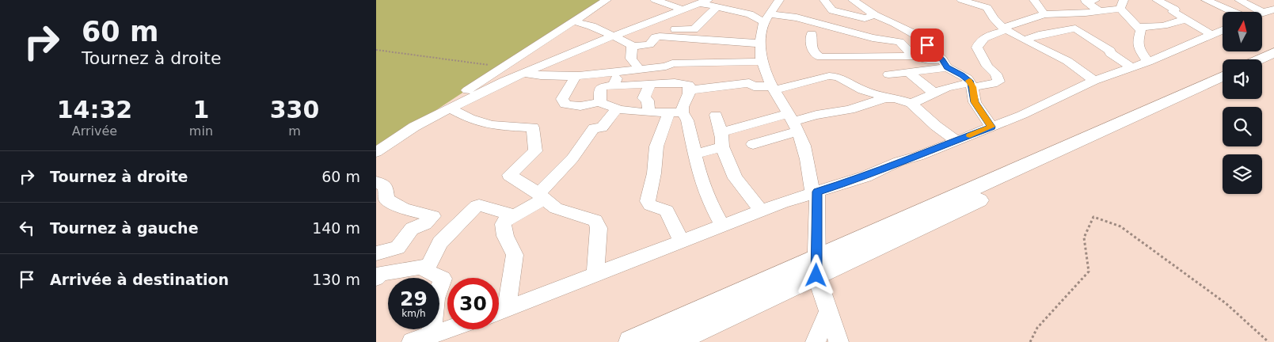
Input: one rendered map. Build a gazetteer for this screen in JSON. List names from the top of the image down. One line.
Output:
{"north":"top","page":{"turn":["60 m","Tournez à droite"],"eta":["14:32","Arrivée","1","min","330","m"],"list":[{"name":"Tournez à droite","value":"60 m"},{"name":"Tournez à gauche","value":"140 m"},{"name":"Arrivée à destination","value":"130 m"}],"speed":"29 km/h","limit":"30"}}
